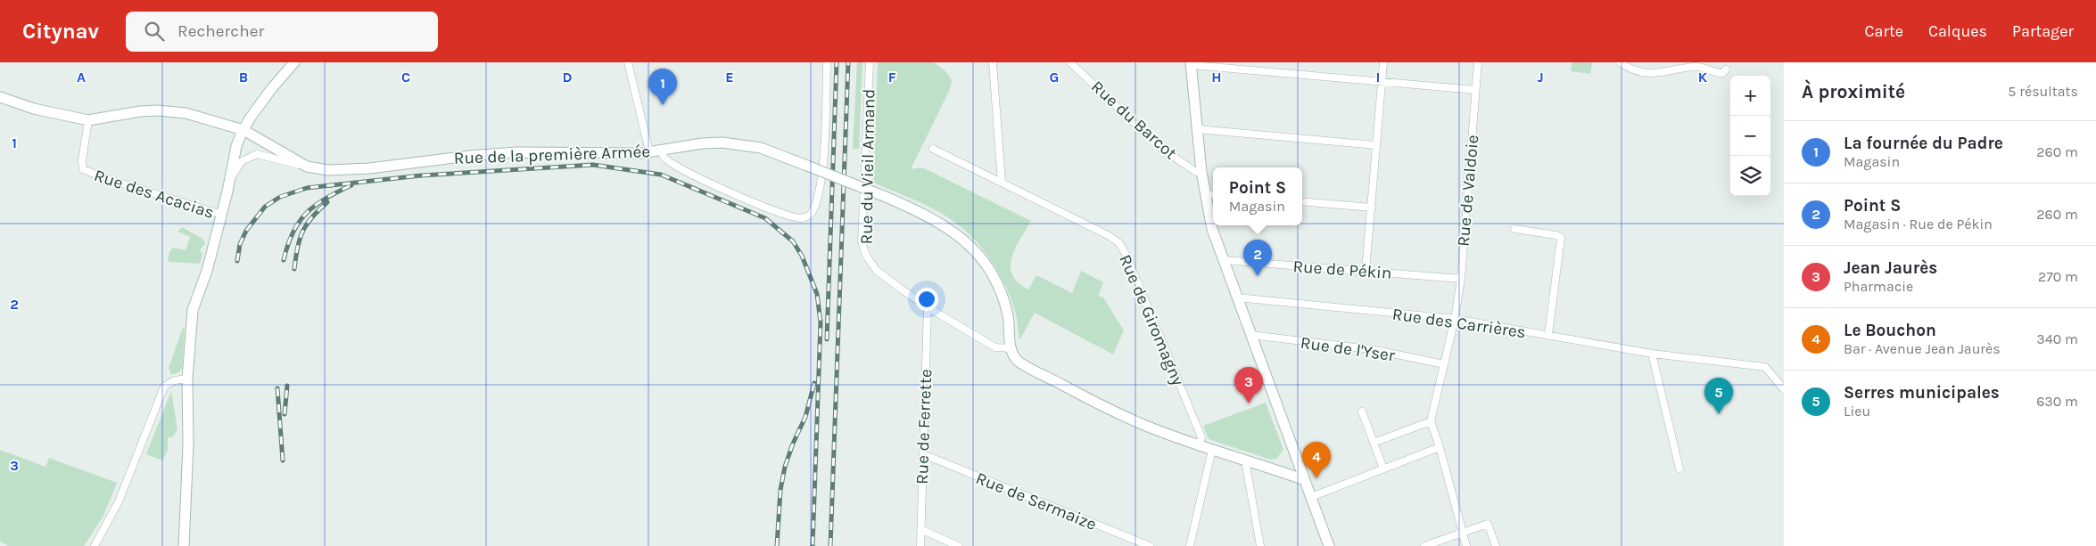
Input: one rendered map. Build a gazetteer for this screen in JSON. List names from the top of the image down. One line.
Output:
{"streets":{"main road":["Rue de la première Armée"],"street":["Rue du Barcot","Rue du Vieil Armand","Rue de Valdoie","Rue des Acacias","Rue de Pékin","Rue de Giromagny","Rue des Carrières","Rue de l'Yser","Rue de Ferrette","Rue de Sermaize"]},"crossings":[["Rue de la première Armée","Rue du Vieil Armand"],["Rue de la première Armée","Rue des Acacias"],["Rue du Vieil Armand","Rue de Ferrette"],["Rue de Valdoie","Rue de Pékin"],["Rue de Valdoie","Rue des Carrières"],["Rue de Valdoie","Rue de l'Yser"],["Rue de Ferrette","Rue de Sermaize"]],"page":{"header":"Citynav","search":"Rechercher","nav":["Carte","Calques","Partager"],"heading":["À proximité","5 résultats"],"pins":["1","2","3","5","4"],"map_buttons":["+","−"],"list":[{"mark":"1","name":"La fournée du Padre","note":"Magasin","value":"260 m"},{"mark":"2","name":"Point S","note":"Magasin · Rue de Pékin","value":"260 m"},{"mark":"3","name":"Jean Jaurès","note":"Pharmacie","value":"270 m"},{"mark":"4","name":"Le Bouchon","note":"Bar · Avenue Jean Jaurès","value":"340 m"},{"mark":"5","name":"Serres municipales","note":"Lieu","value":"630 m"}],"popup":["Point S","Magasin"]},"grid":{"columns":["A","B","C","D","E","F","G","H","I","J","K"],"rows":["1","2","3"]}}
